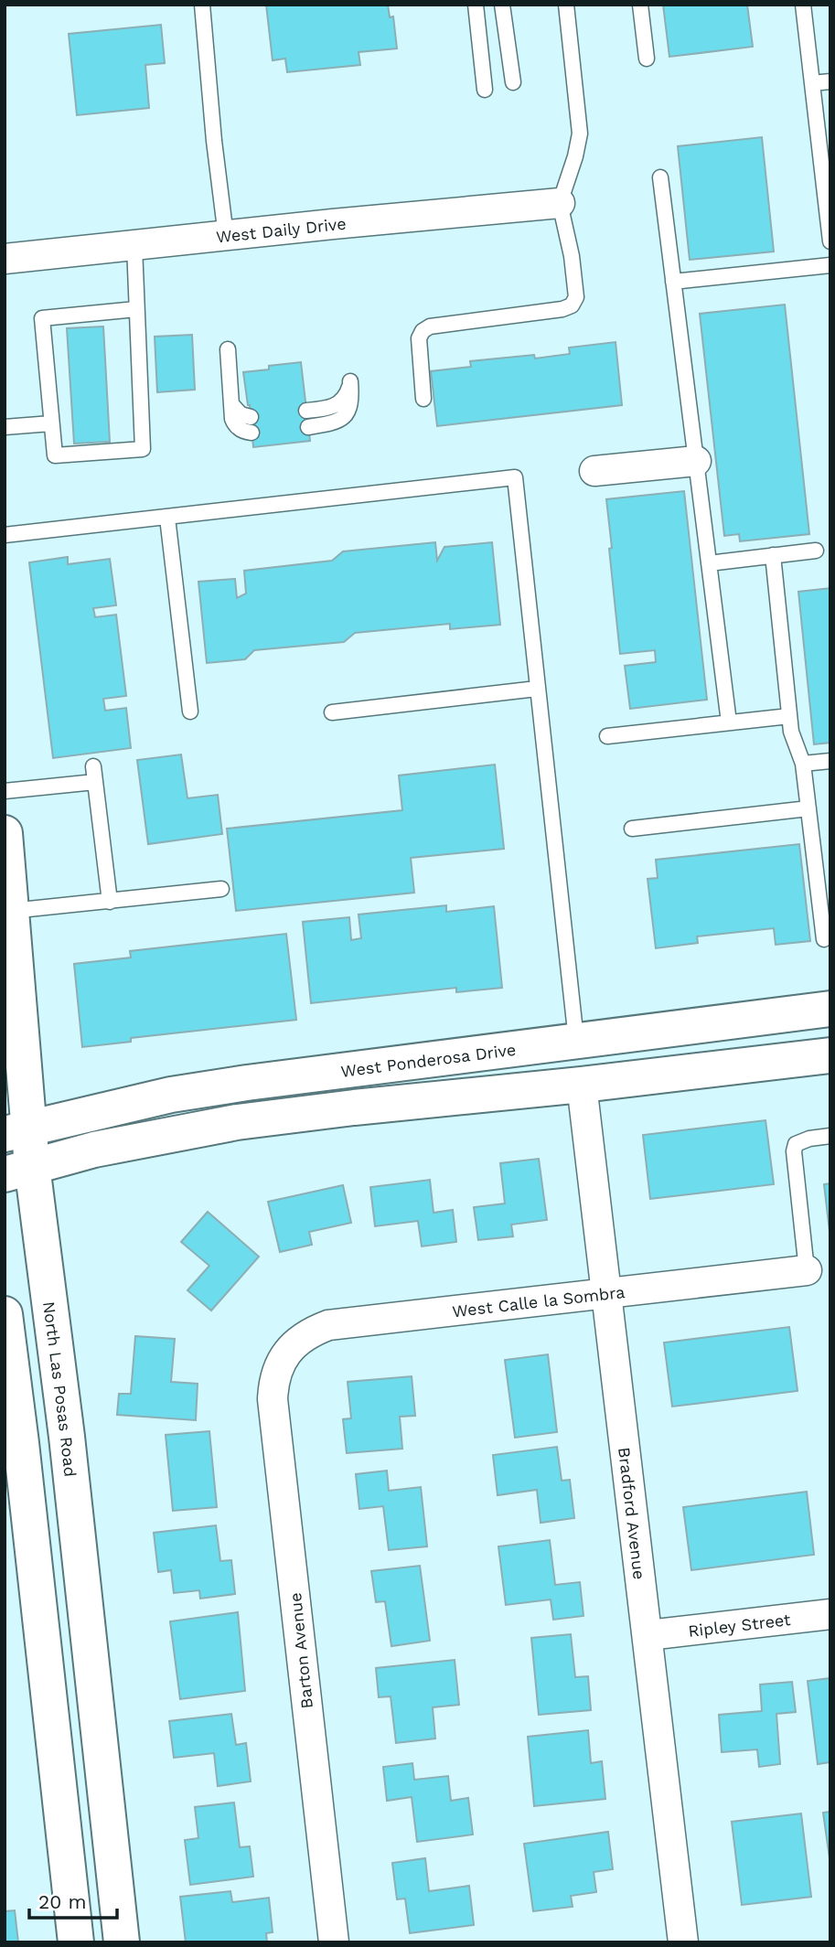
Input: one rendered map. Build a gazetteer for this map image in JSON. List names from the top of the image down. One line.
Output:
{"streets":{"main road":["West Ponderosa Drive","North Las Posas Road"],"street":["West Daily Drive","West Calle la Sombra","Bradford Avenue","Ripley Street","Barton Avenue"]},"crossings":[["West Ponderosa Drive","North Las Posas Road"],["West Calle la Sombra","Bradford Avenue"],["West Calle la Sombra","Barton Avenue"],["Bradford Avenue","Ripley Street"]],"scale_bar":"20 m"}
